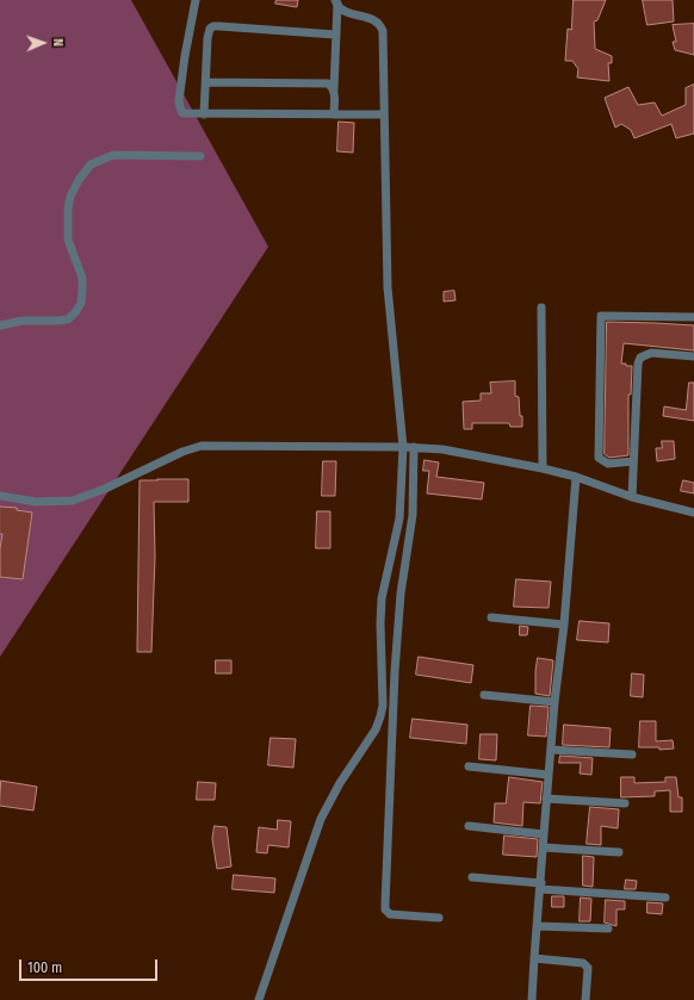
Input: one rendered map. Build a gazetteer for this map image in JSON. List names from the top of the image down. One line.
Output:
{"scale_bar":"100 m","north":"right"}
